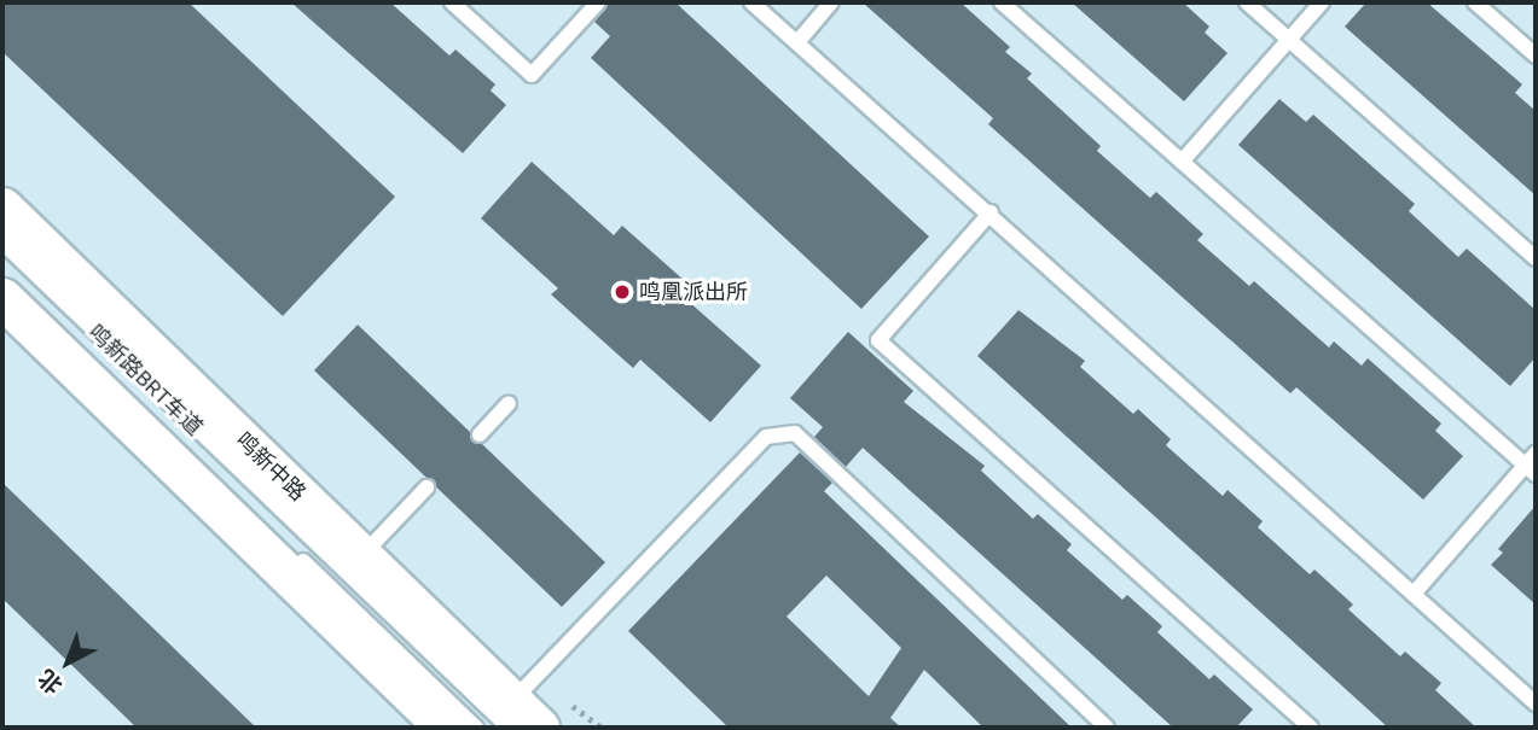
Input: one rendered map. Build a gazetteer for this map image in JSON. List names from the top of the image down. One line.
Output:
{"streets":{"main road":["鸣新中路"],"lane":["鸣新路BRT车道"]},"crossings":[["鸣新路BRT车道","鸣新中路"]],"places":["鸣凰派出所"],"north":"bottom left"}
